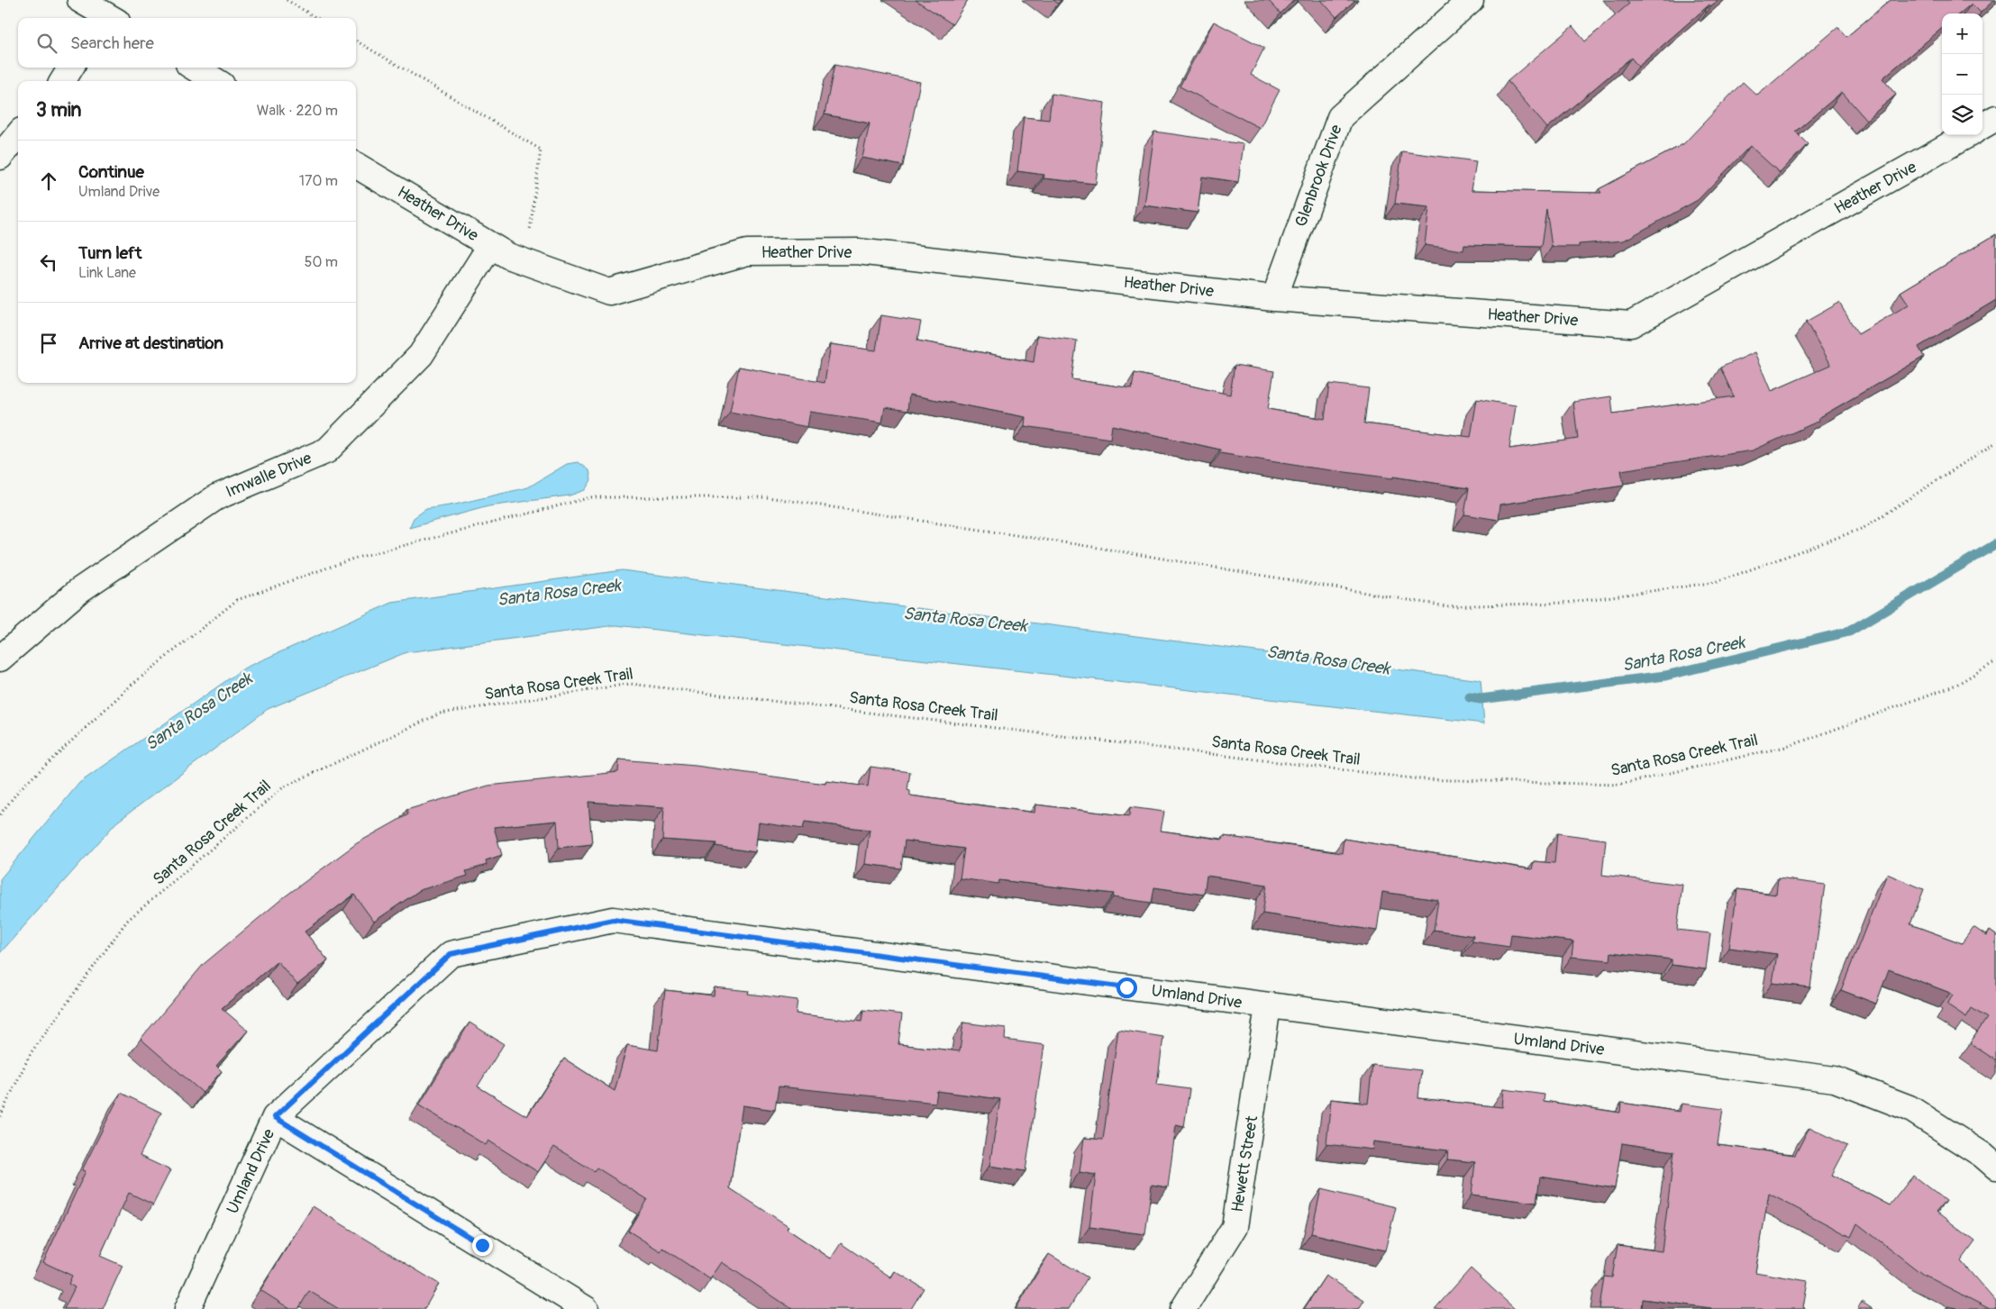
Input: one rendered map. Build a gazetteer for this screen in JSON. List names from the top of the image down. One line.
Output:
{"streets":{"street":["Glenbrook Drive","Heather Drive","Imwalle Drive","Umland Drive","Hewett Street"],"path":["Santa Rosa Creek Trail"]},"crossings":[["Glenbrook Drive","Heather Drive"],["Heather Drive","Imwalle Drive"],["Umland Drive","Hewett Street"]],"water":["Santa Rosa Creek"],"page":{"map_buttons":["+","−"],"search":"Search here","heading":["3 min","Walk · 220 m"],"list":[["Continue","Umland Drive","170 m"],["Turn left","Link Lane","50 m"],"Arrive at destination"]}}
